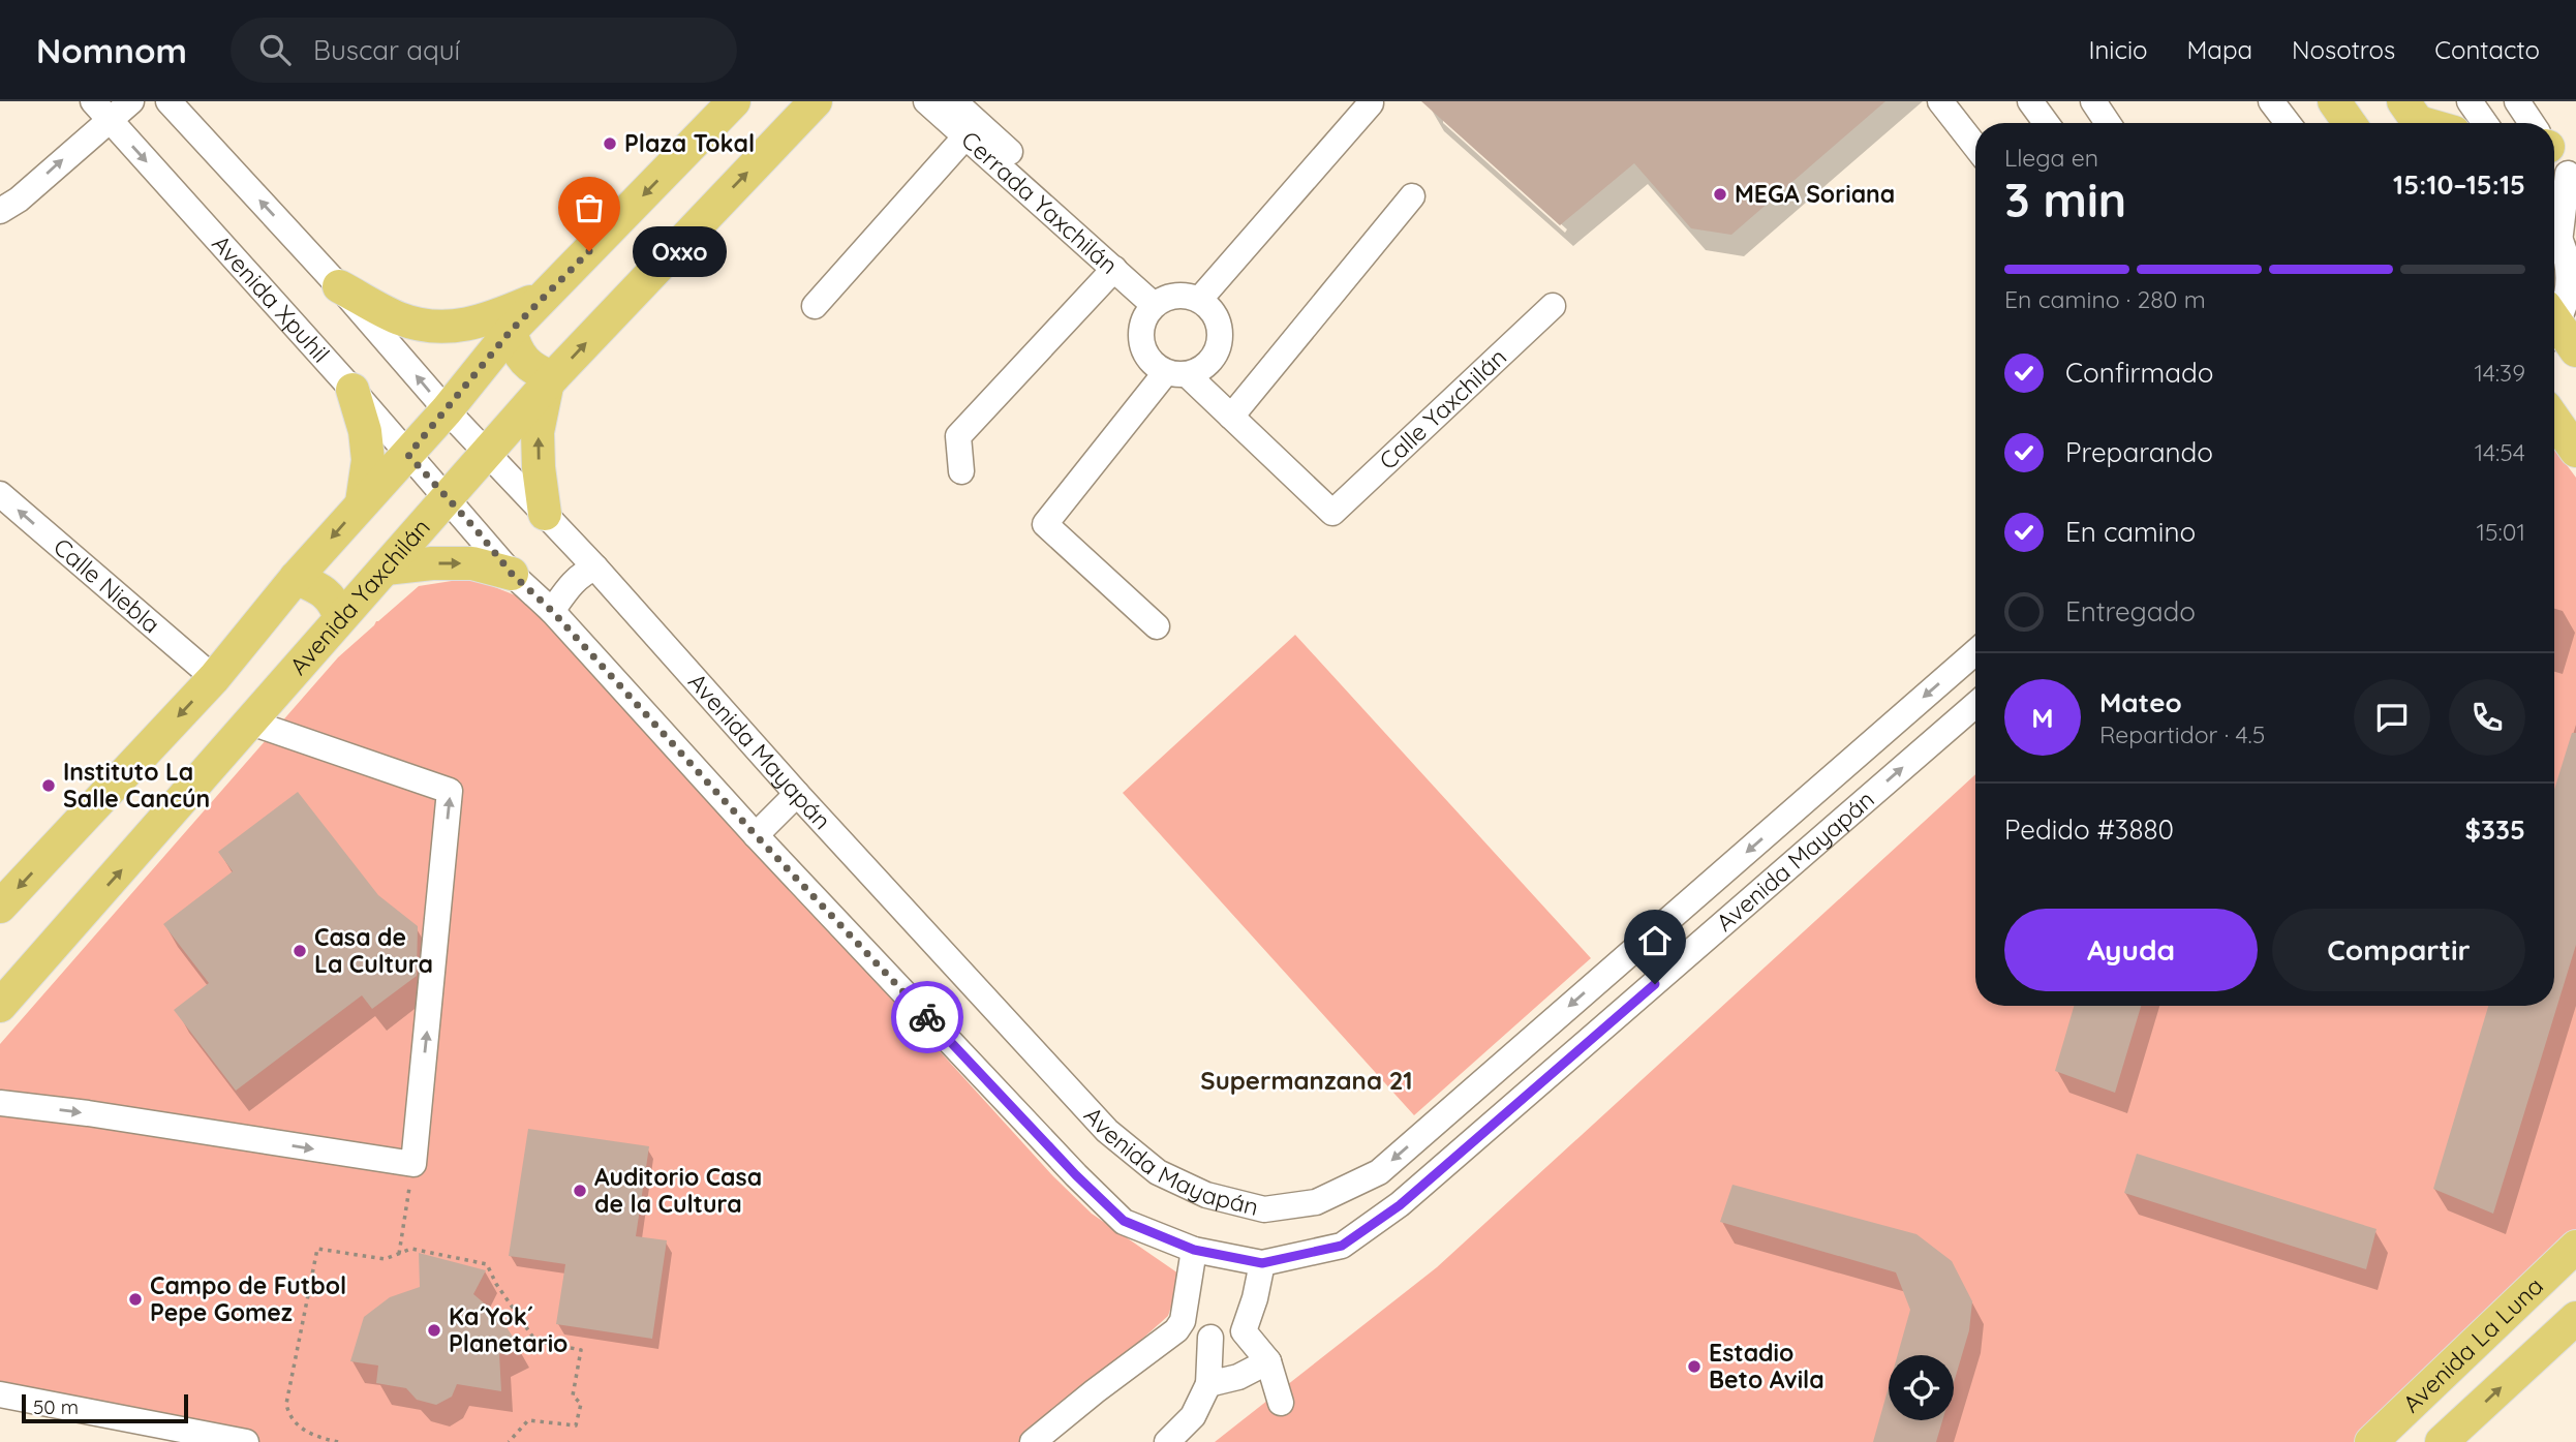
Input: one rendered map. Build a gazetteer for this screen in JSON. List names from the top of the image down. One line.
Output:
{"streets":{"main road":["Avenida Yaxchilán","Avenida La Luna"],"street":["Cerrada Yaxchilán","Avenida Xpuhil","Calle Yaxchilán","Calle Niebla","Avenida Mayapán"]},"crossings":[["Avenida Xpuhil","Avenida Yaxchilán"],["Avenida Xpuhil","Avenida Mayapán"],["Avenida Yaxchilán","Avenida Mayapán"]],"one_way":["Calle Niebla"],"districts":["Supermanzana 21"],"places":["Plaza Tokal","MEGA Soriana","Oxxo","Instituto La Salle Cancún","Casa de La Cultura","Auditorio Casa de la Cultura","Campo de Futbol Pepe Gomez","Ka´Yok´ Planetario","Estadio Beto Avila"],"scale_bar":"50 m","page":{"header":"Nomnom","search":"Buscar aquí","nav":["Inicio","Mapa","Nosotros","Contacto"],"heading":["3 min","Llega en","15:10–15:15"],"panel":["Mateo","Repartidor · 4.5","Pedido #3880","$335"],"bubble":"Oxxo","bar":"En camino · 280 m","list":[["Confirmado","14:39"],["Preparando","14:54"],["En camino","15:01"],"Entregado"],"round":"M","buttons":["Ayuda","Compartir"],"scale":"50 m"}}
